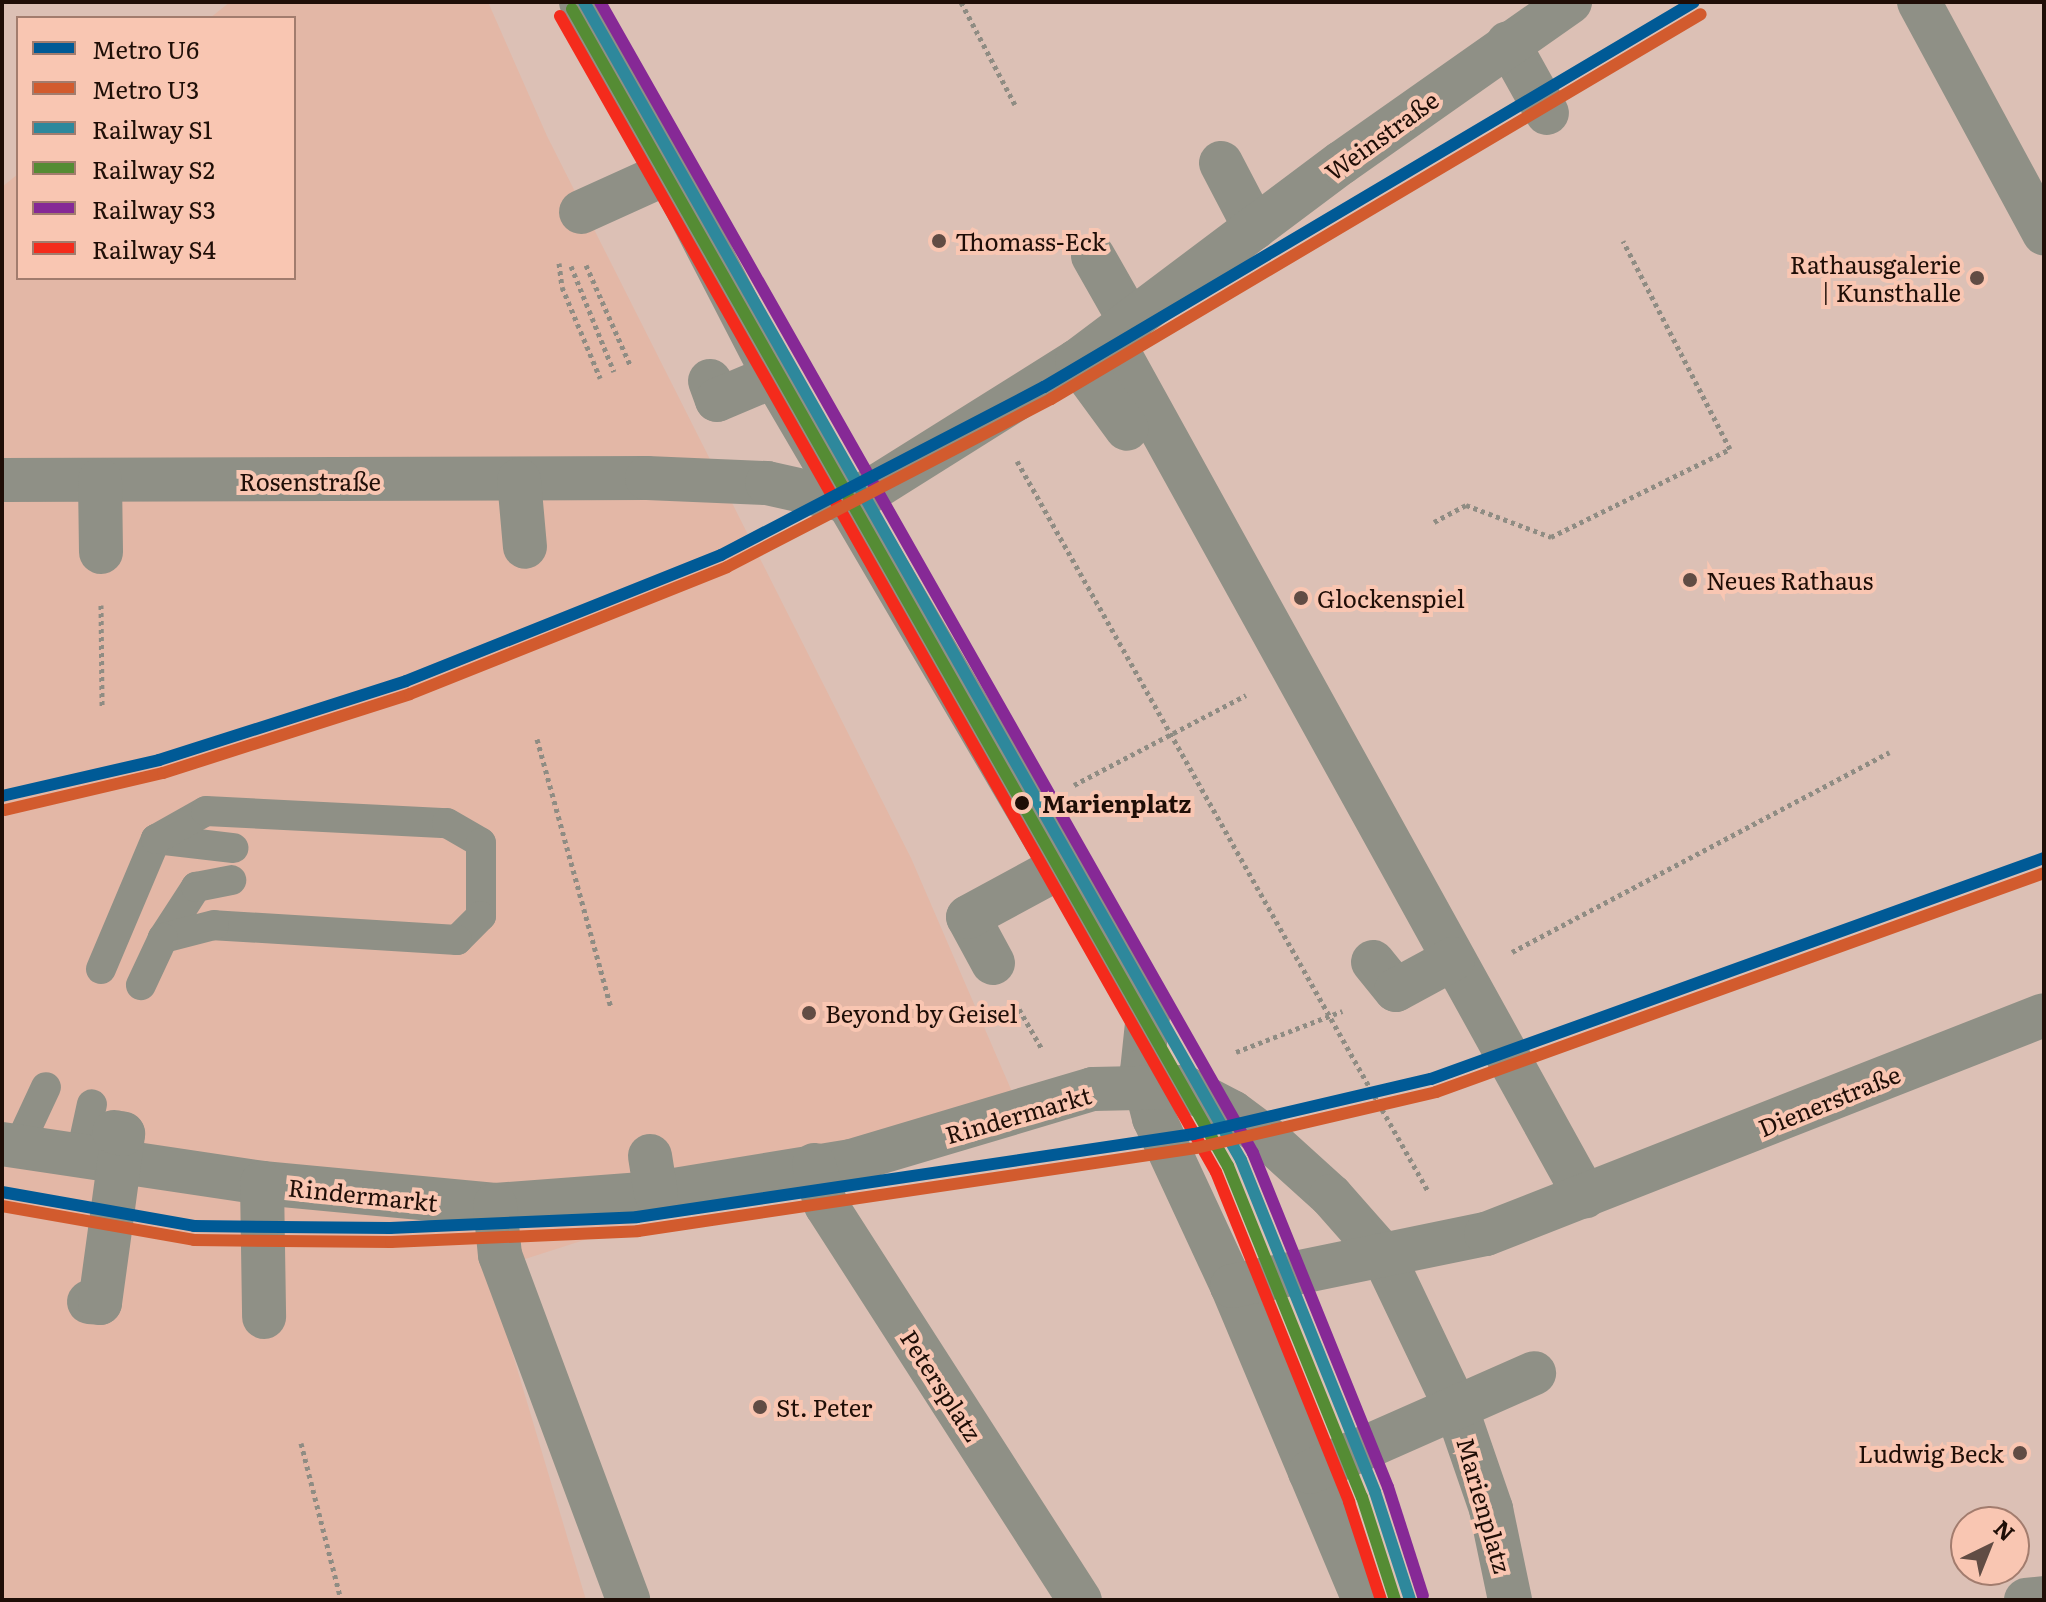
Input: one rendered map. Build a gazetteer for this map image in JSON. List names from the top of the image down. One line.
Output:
{"streets":{"street":["Weinstraße","Rosenstraße","Dienerstraße","Rindermarkt","Petersplatz","Marienplatz"]},"crossings":[["Rindermarkt","Petersplatz"],["Rindermarkt","Marienplatz"]],"places":["Thomass-Eck","Rathausgalerie | Kunsthalle","Neues Rathaus","Glockenspiel","Marienplatz","Beyond by Geisel","St. Peter","Ludwig Beck"],"lines":["metro line U6","rail line S1","rail line S3","rail line S2","metro line U3","rail line S4"],"legend":["Metro U6","Metro U3","Railway S1","Railway S2","Railway S3","Railway S4"],"north":"top right"}
